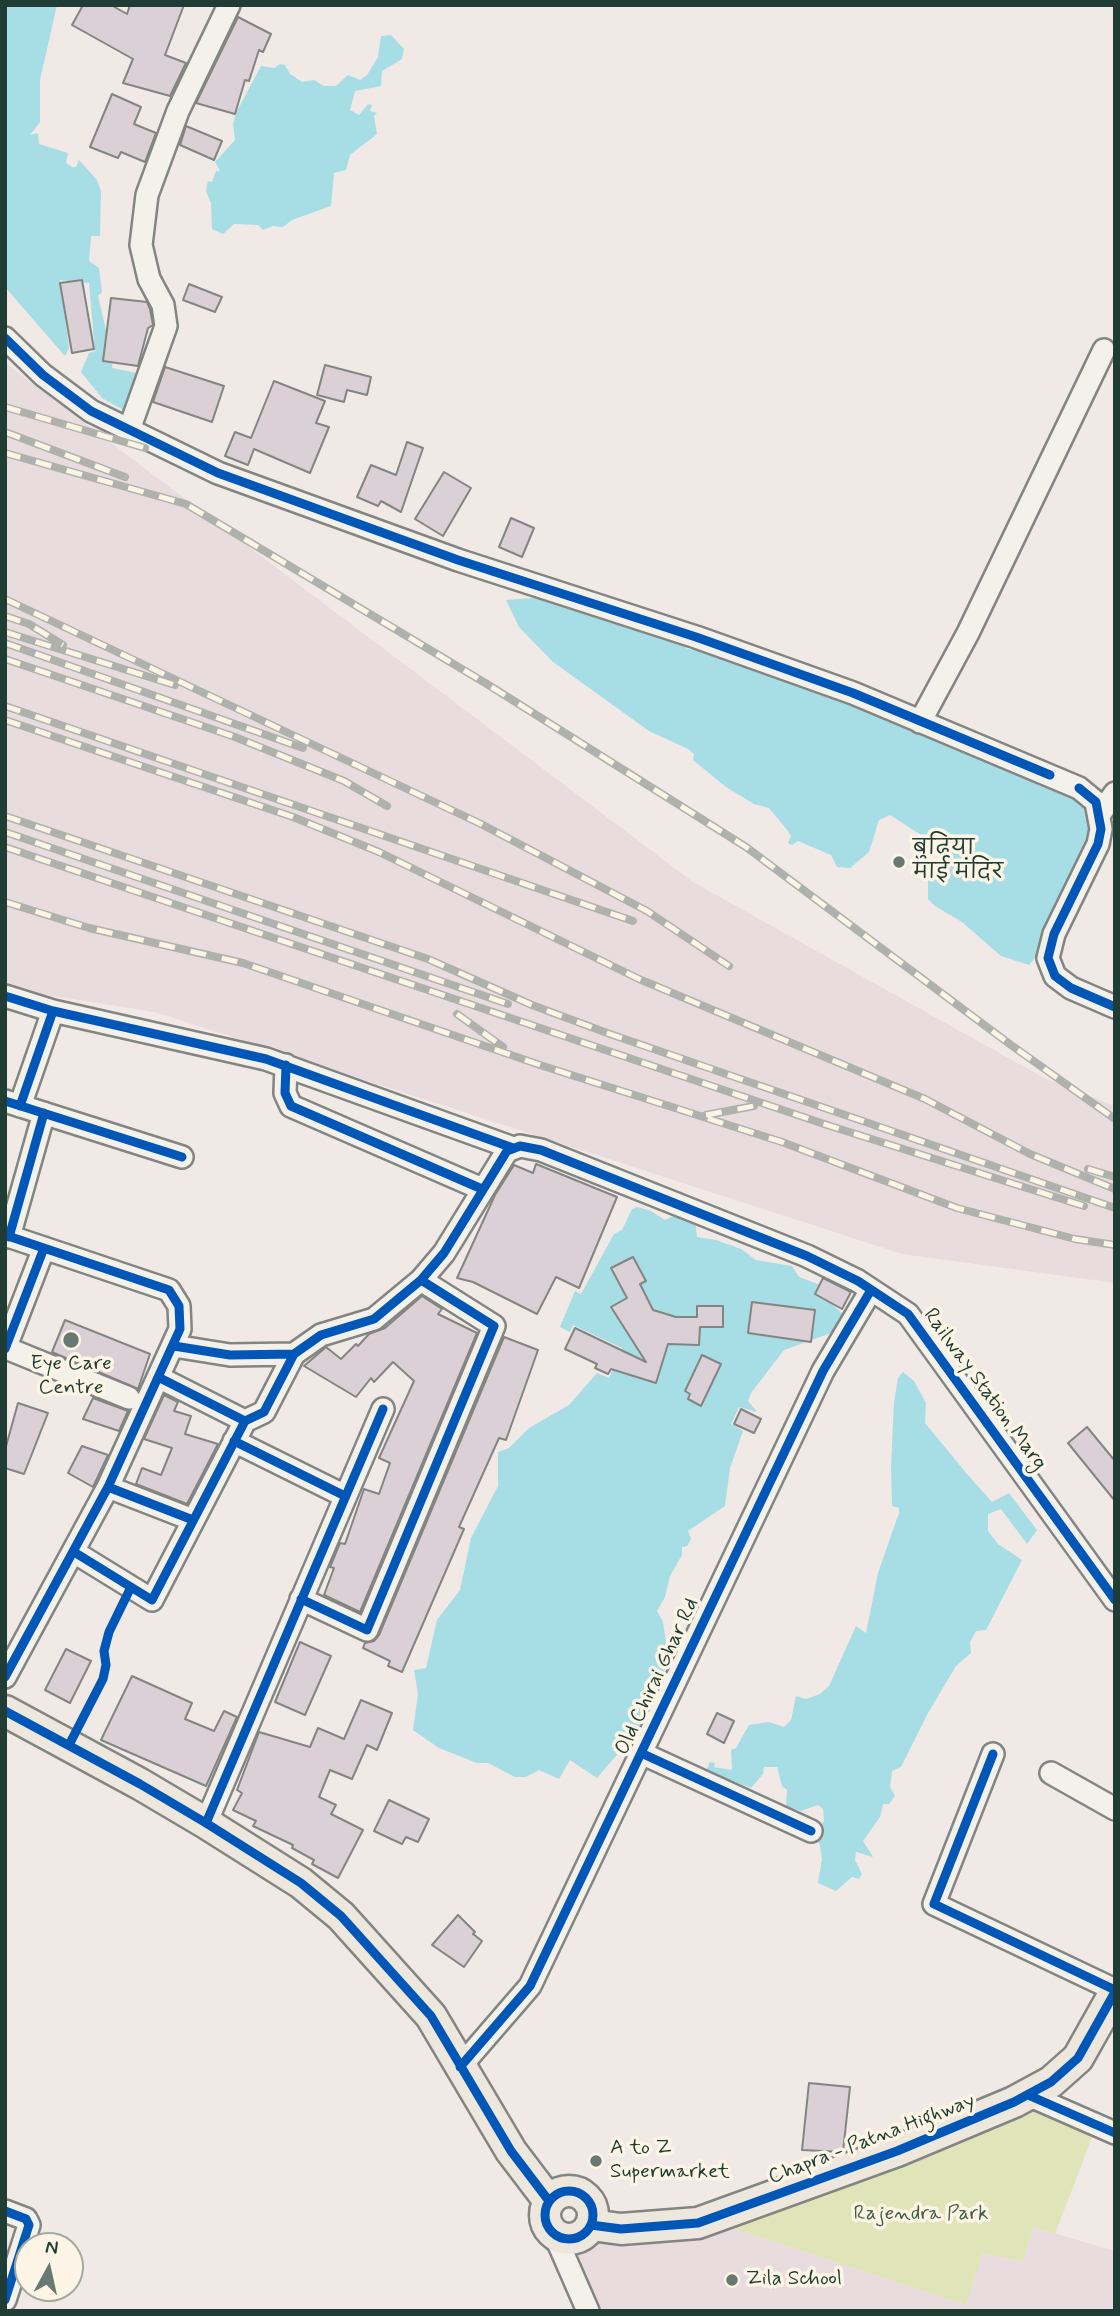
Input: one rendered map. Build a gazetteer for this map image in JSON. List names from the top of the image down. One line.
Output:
{"streets":{"highway":["Chapra - Patna Highway"],"street":["Railway Station Marg","Old Chirai Ghar Rd"]},"crossings":[["Railway Station Marg","Old Chirai Ghar Rd"]],"parks":["Rajendra Park"],"places":["बुढ़िया माई मंदिर","Eye Care Centre","A to Z Supermarket","Zila School"],"north":"top"}
